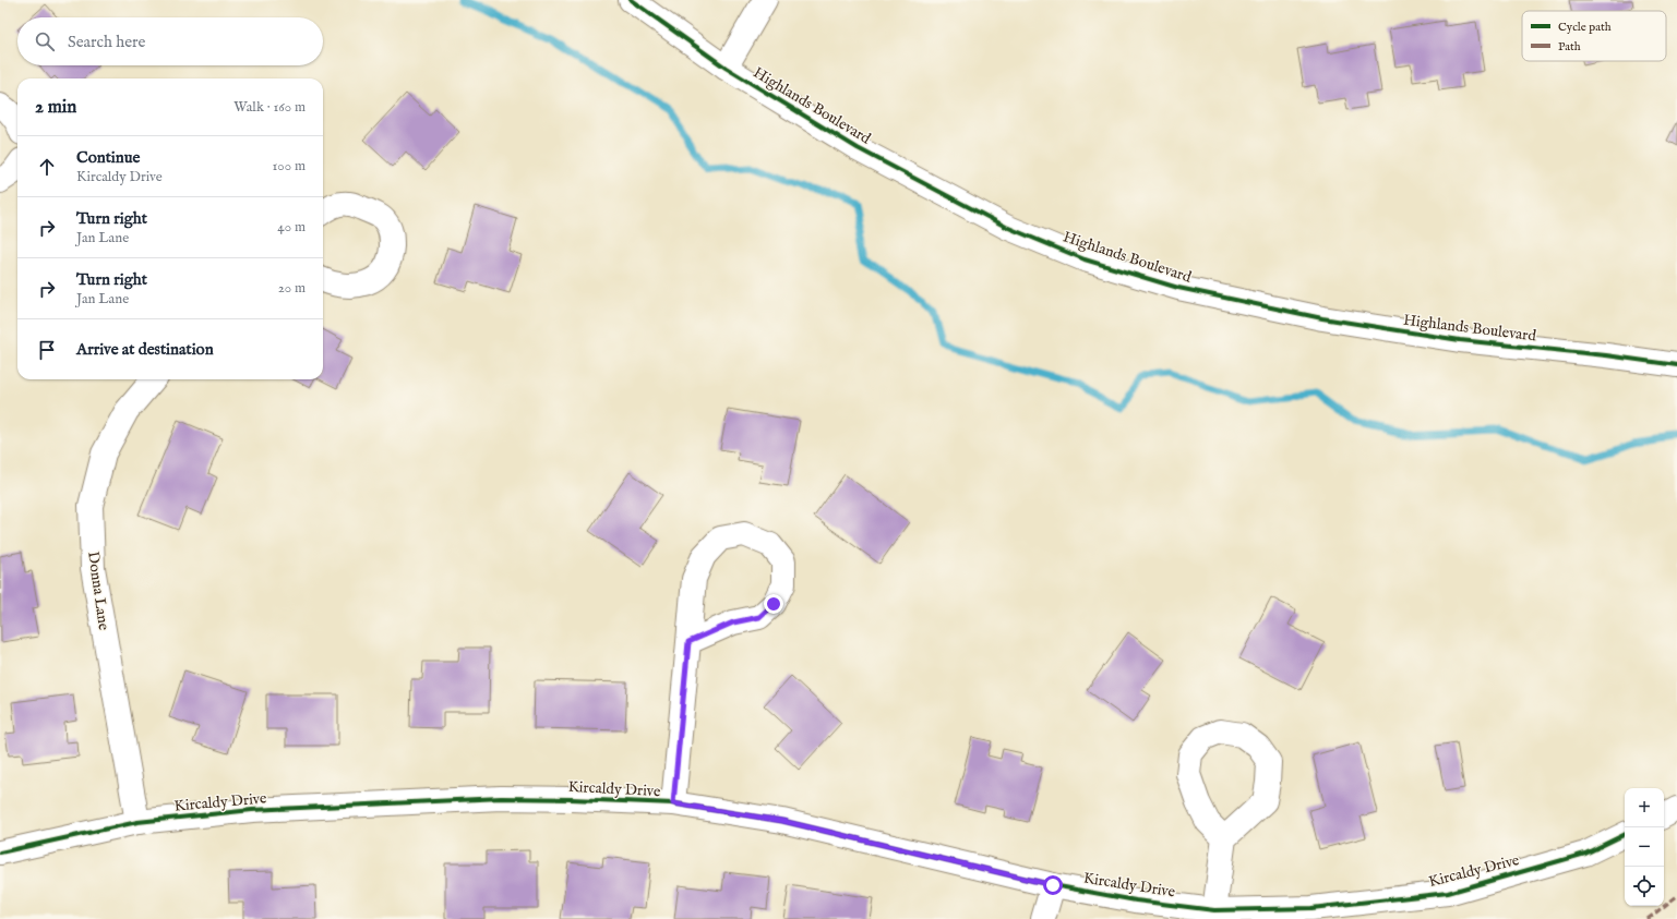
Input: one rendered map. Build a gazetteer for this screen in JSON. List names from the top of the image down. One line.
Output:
{"streets":{"street":["Highlands Boulevard","Donna Lane","Kircaldy Drive"]},"crossings":[["Donna Lane","Kircaldy Drive"]],"legend":["Cycle path","Path"],"page":{"search":"Search here","heading":["2 min","Walk · 160 m"],"list":[["Continue","Kircaldy Drive","100 m"],["Turn right","Jan Lane","40 m"],["Turn right","Jan Lane","20 m"],"Arrive at destination"],"map_buttons":["+","−"]}}
